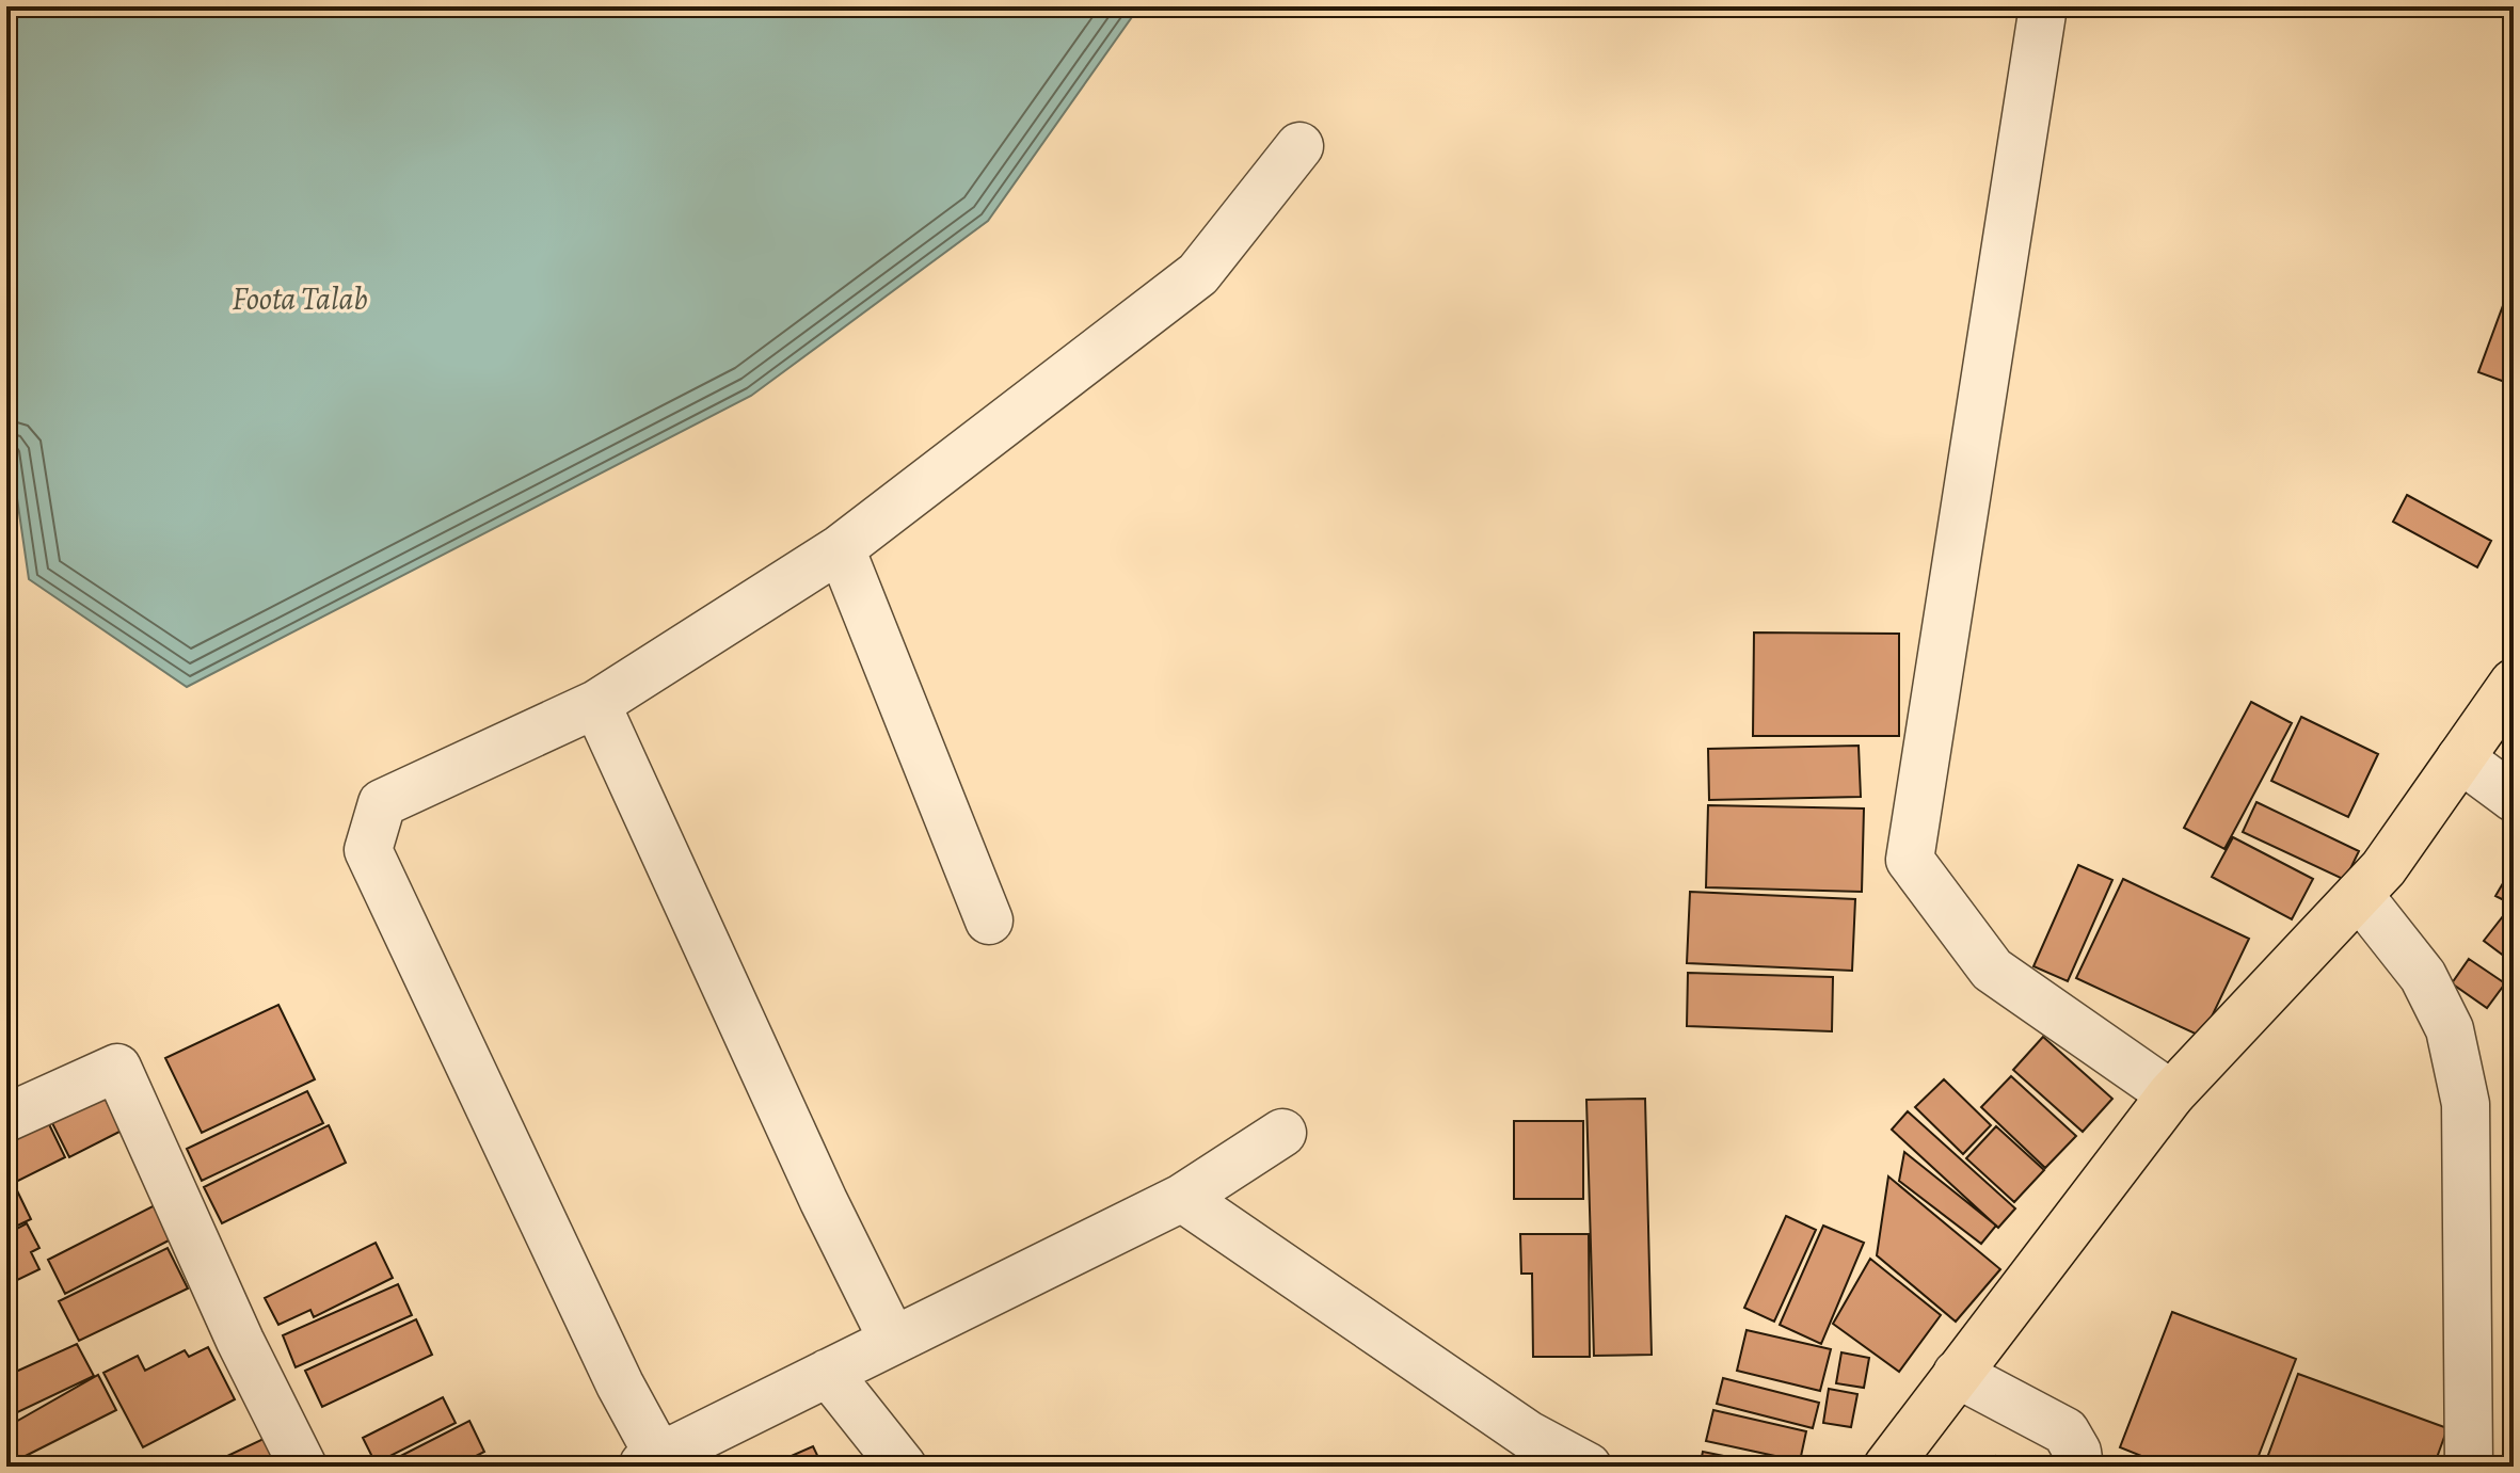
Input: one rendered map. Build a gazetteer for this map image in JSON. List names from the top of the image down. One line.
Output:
{"water":["Foota Talab"]}
